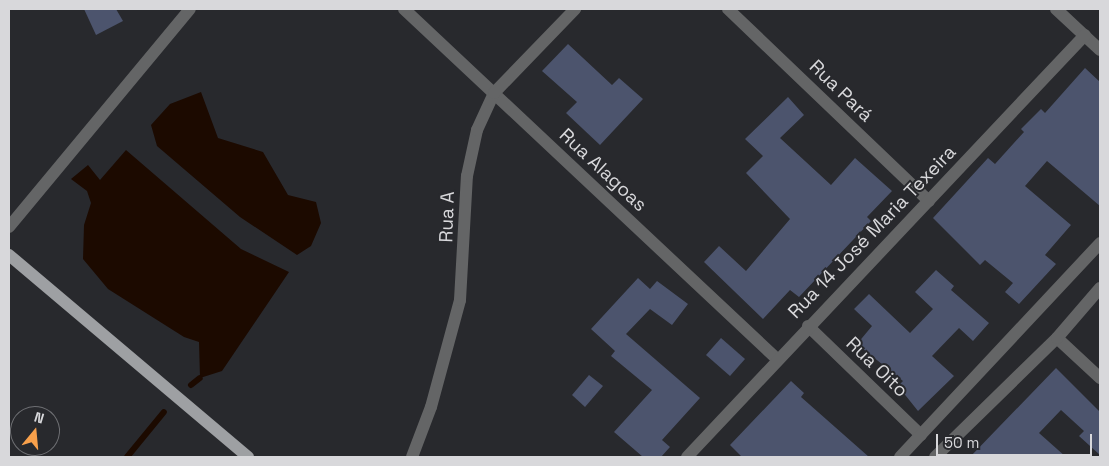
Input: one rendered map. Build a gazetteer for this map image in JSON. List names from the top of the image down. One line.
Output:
{"streets":{"street":["Rua Pará","Rua Alagoas","Rua A","Rua 14 José Maria Texeira","Rua Oito"]},"crossings":[["Rua Pará","Rua 14 José Maria Texeira"],["Rua Alagoas","Rua A"],["Rua Alagoas","Rua 14 José Maria Texeira"],["Rua 14 José Maria Texeira","Rua Oito"]],"scale_bar":"50 m","north":"top"}
